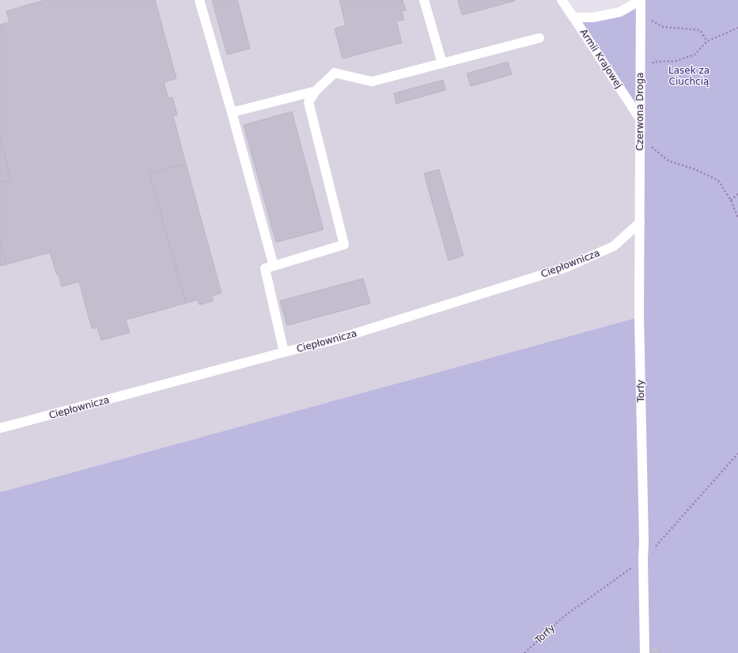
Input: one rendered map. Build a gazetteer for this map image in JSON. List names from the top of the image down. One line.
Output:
{"streets":{"street":["Armii Krajowej","Czerwona Droga","Ciepłownicza","Torfy"]},"crossings":[["Armii Krajowej","Czerwona Droga"],["Czerwona Droga","Ciepłownicza"],["Czerwona Droga","Torfy"],["Ciepłownicza","Torfy"]],"parks":["Lasek za Ciuchcią"]}
